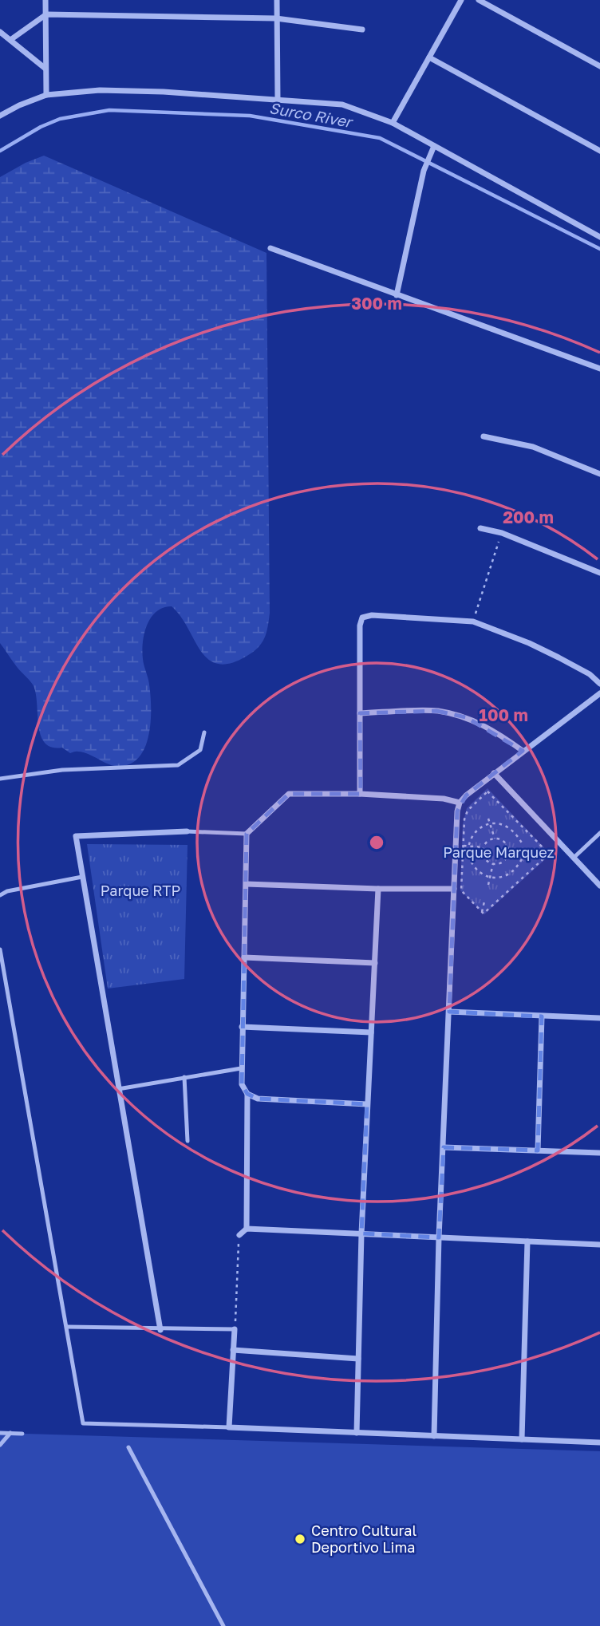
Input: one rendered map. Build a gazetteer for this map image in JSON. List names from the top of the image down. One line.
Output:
{"water":["Surco River"],"parks":["Parque Marquez","Parque RTP"],"places":["Centro Cultural Deportivo Lima"],"rings":["300 m","200 m","100 m"]}
